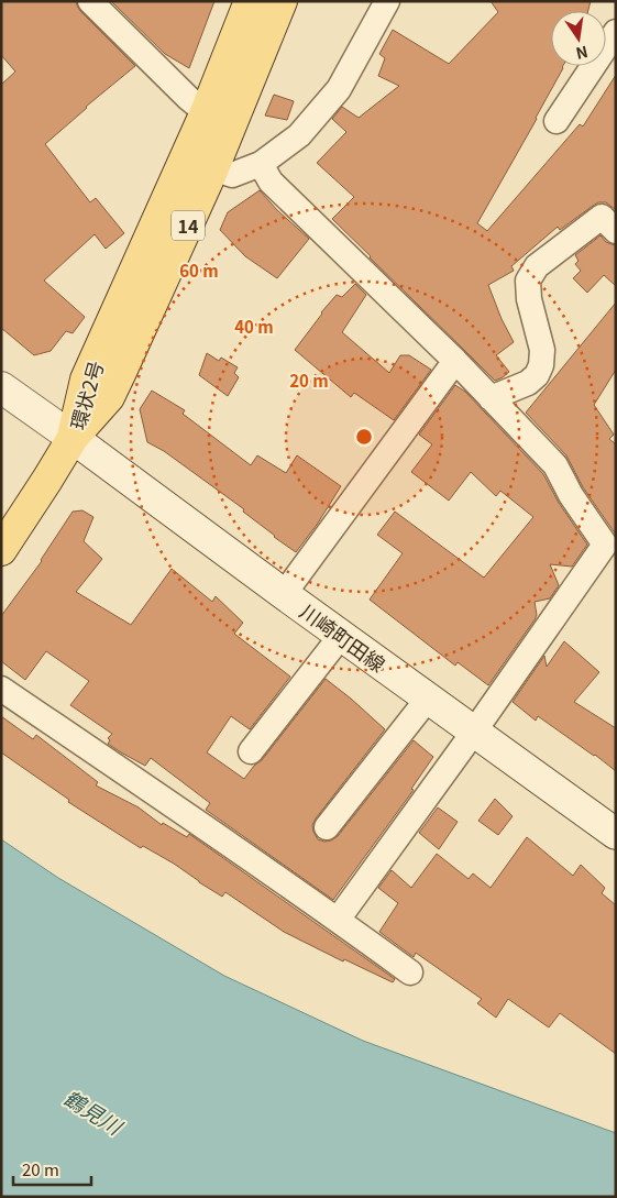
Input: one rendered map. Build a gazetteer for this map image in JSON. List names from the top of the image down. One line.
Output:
{"streets":{"main road":["14","環状2号","川崎町田線"]},"crossings":[["14","環状2号"],["14","川崎町田線"],["環状2号","川崎町田線"]],"water":["鶴見川"],"scale_bar":"20 m","north":"bottom","rings":["60 m","40 m","20 m"]}
